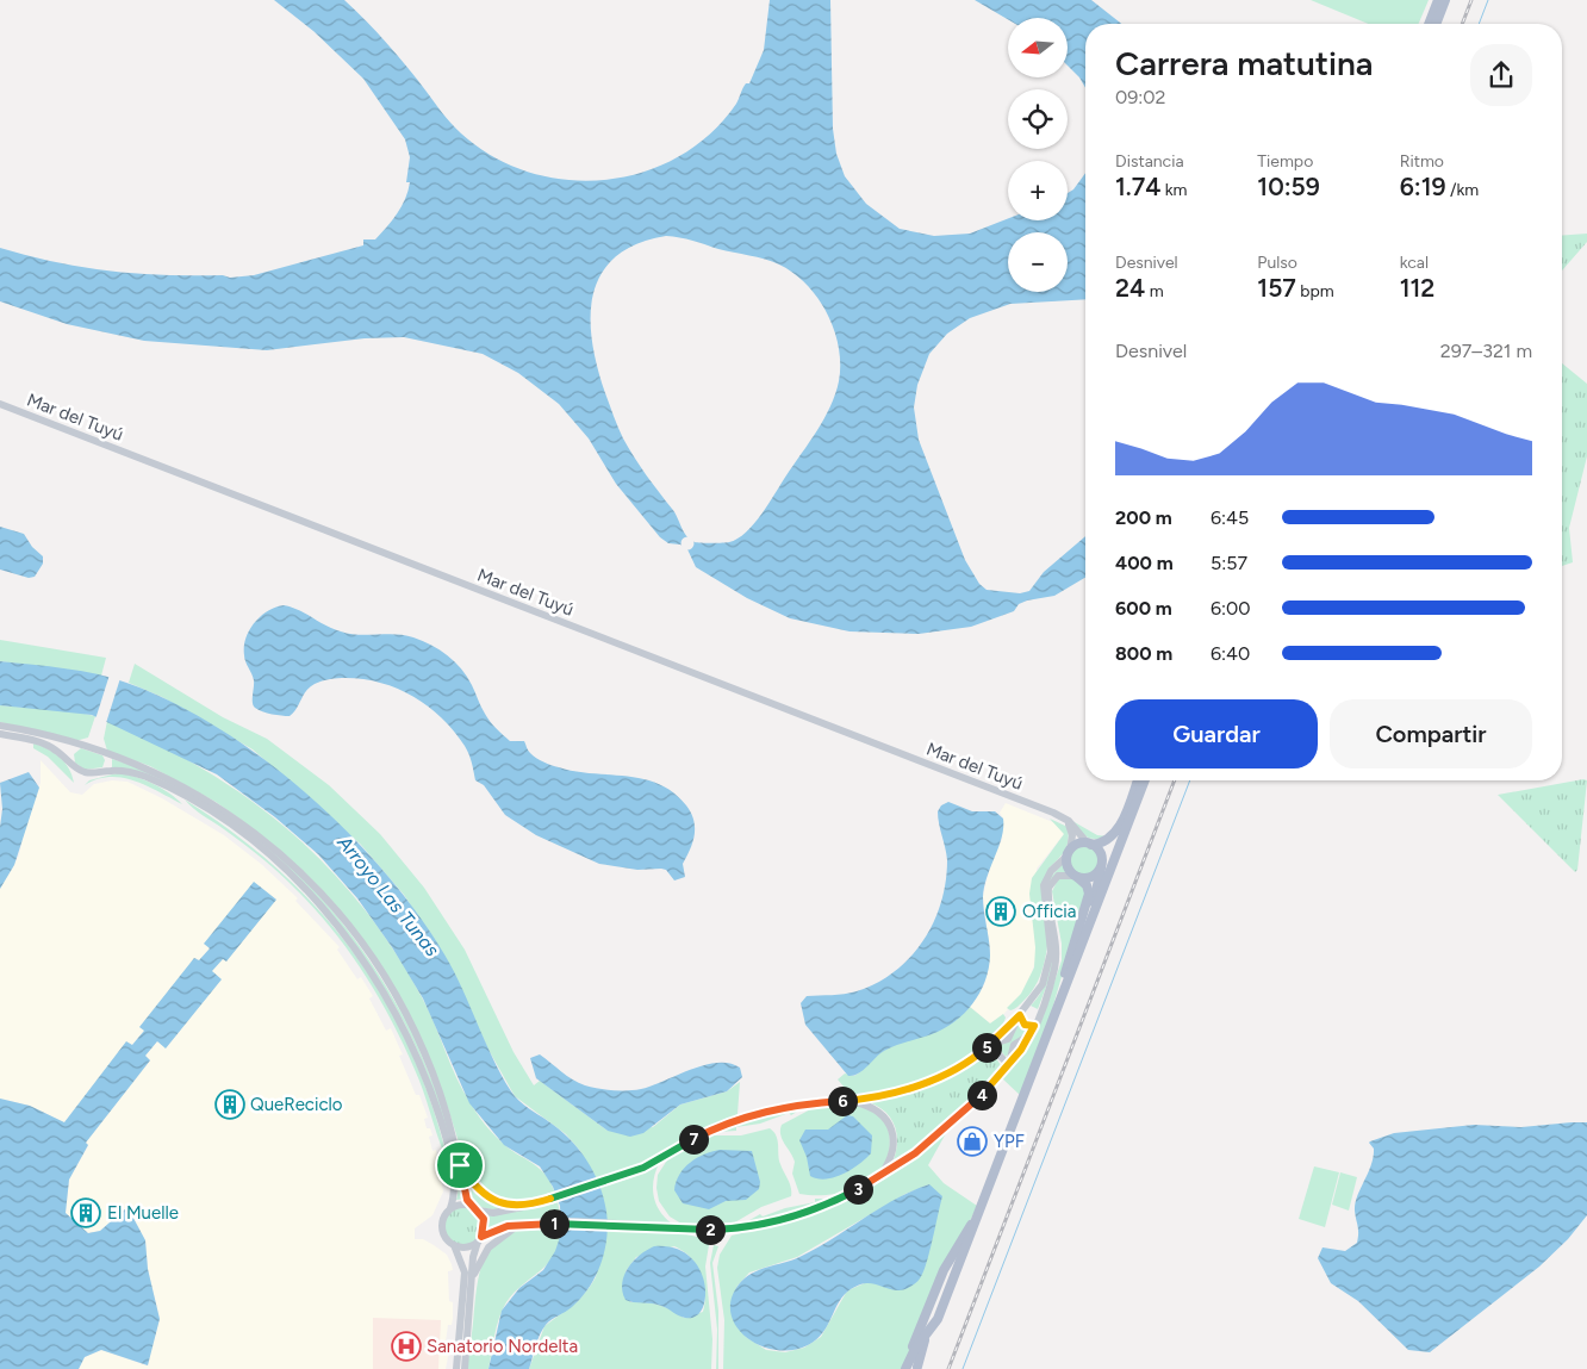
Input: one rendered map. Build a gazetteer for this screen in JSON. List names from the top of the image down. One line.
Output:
{"streets":{"street":["Mar del Tuyú"]},"water":["Arroyo Las Tunas"],"places":{"building":["Officia","QueReciclo","El Muelle"],"shop":["YPF"],"hospital":["Sanatorio Nordelta"]},"north":"left","page":{"map_buttons":["+","−"],"heading":["Carrera matutina","09:02"],"stats":[["Distancia","1.74 km"],["Tiempo","10:59"],["Ritmo","6:19 /km"],["Desnivel","24 m"],["Pulso","157 bpm"],["kcal","112"]],"chart":["Desnivel","297–321 m"],"list":[{"name":"200 m","note":"6:45"},{"name":"400 m","note":"5:57"},{"name":"600 m","note":"6:00"},{"name":"800 m","note":"6:40"}],"buttons":["Guardar","Compartir"],"pins":["5","4","6","7","3","1","2"]}}
